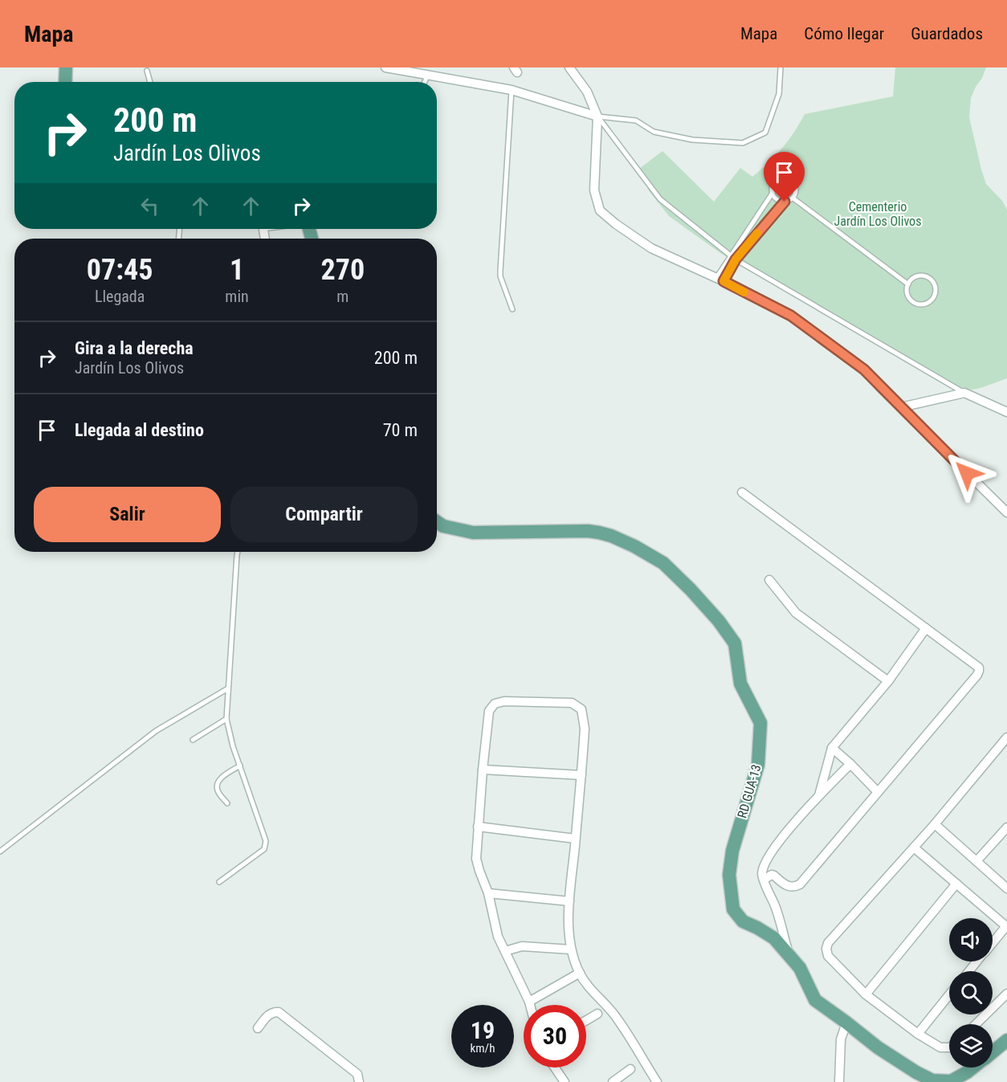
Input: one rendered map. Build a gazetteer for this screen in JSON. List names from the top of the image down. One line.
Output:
{"streets":{"main road":["RD GUA-13"]},"parks":["Cementerio Jardín Los Olivos"],"page":{"header":"Mapa","nav":["Mapa","Cómo llegar","Guardados"],"turn":["200 m","Jardín Los Olivos"],"eta":["07:45","Llegada","1","min","270","m"],"list":[{"name":"Gira a la derecha","note":"Jardín Los Olivos","value":"200 m"},{"name":"Llegada al destino","value":"70 m"}],"buttons":["Salir","Compartir"],"speed":"19 km/h","limit":"30"}}
